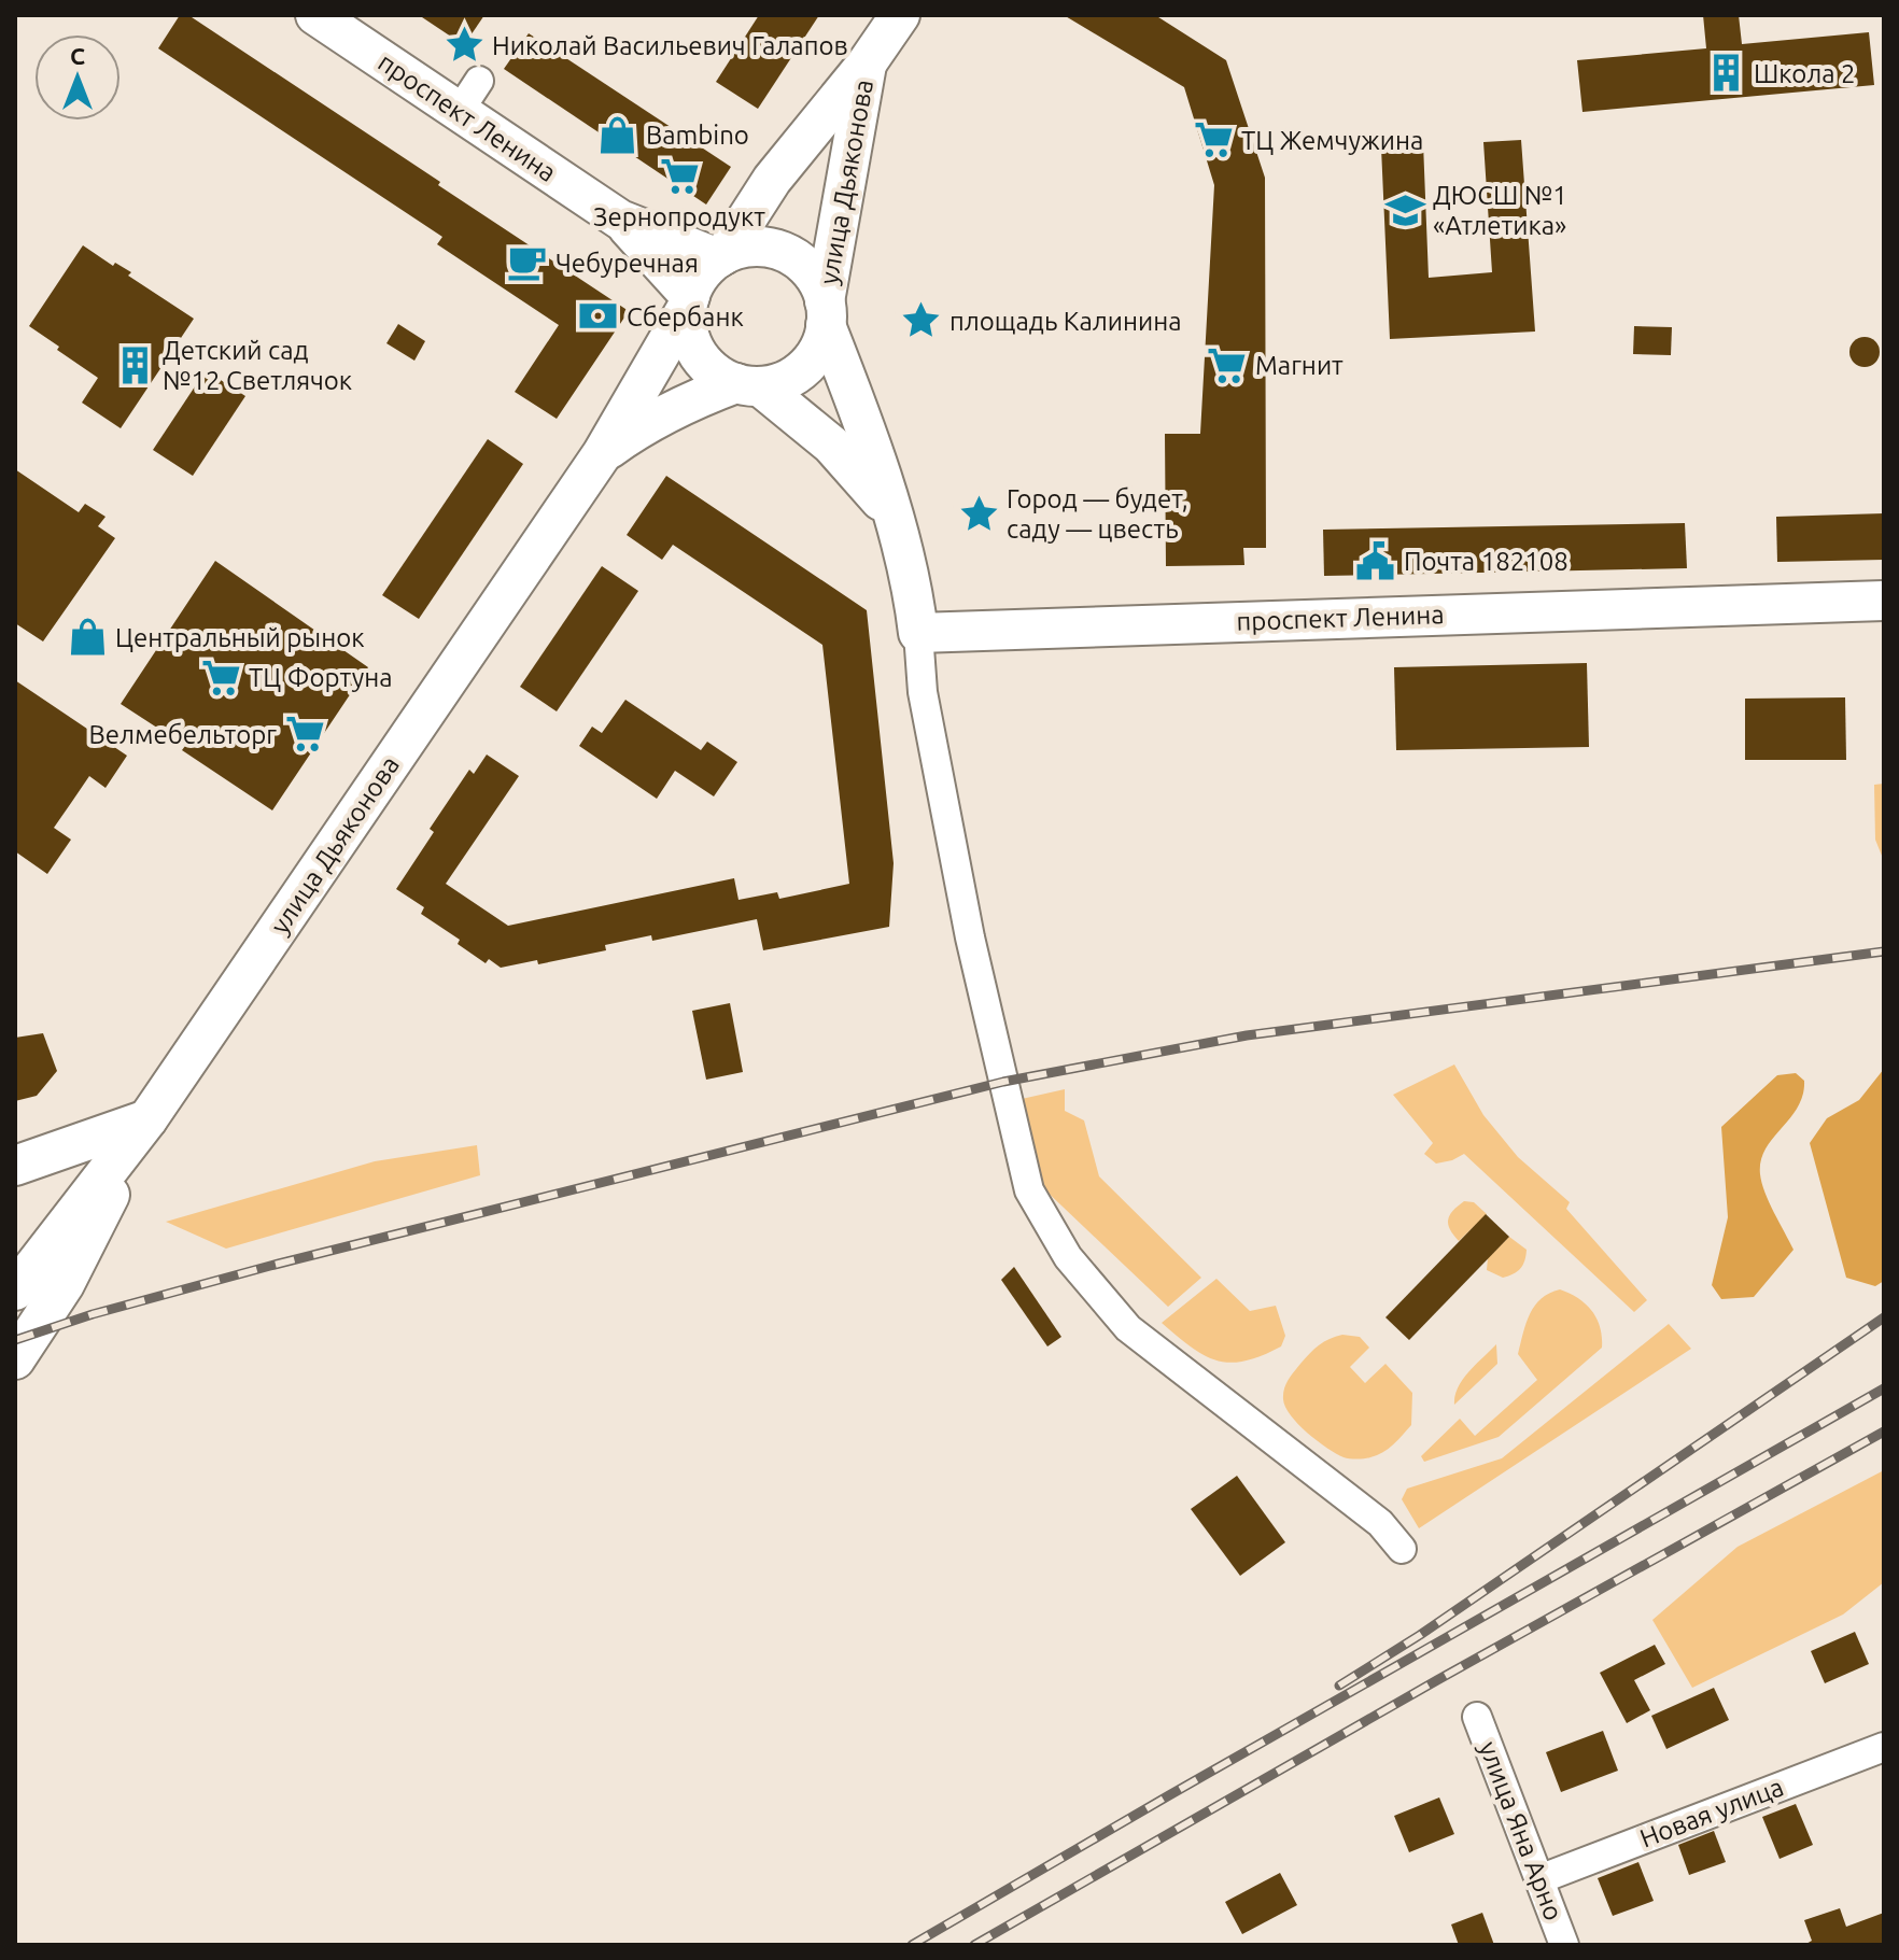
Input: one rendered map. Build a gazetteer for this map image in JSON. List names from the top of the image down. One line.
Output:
{"streets":{"main road":["проспект Ленина","улица Дьяконова"],"street":["Новая улица","улица Яна Арно"]},"crossings":[["проспект Ленина","улица Дьяконова"],["Новая улица","улица Яна Арно"]],"places":{"place":["Николай Васильевич Галапов","площадь Калинина","Город — будет, саду — цвесть"],"building":["Школа 2","Детский сад №12 Светлячок"],"shop":["Bambino","Центральный рынок"],"supermarket":["ТЦ Жемчужина","Зернопродукт","Магнит","ТЦ Фортуна","Велмебельторг"],"school or university":["ДЮСШ №1 «Атлетика»"],"cafe":["Чебуречная"],"bank":["Сбербанк"],"public building":["Почта 182108"]},"north":"top"}
